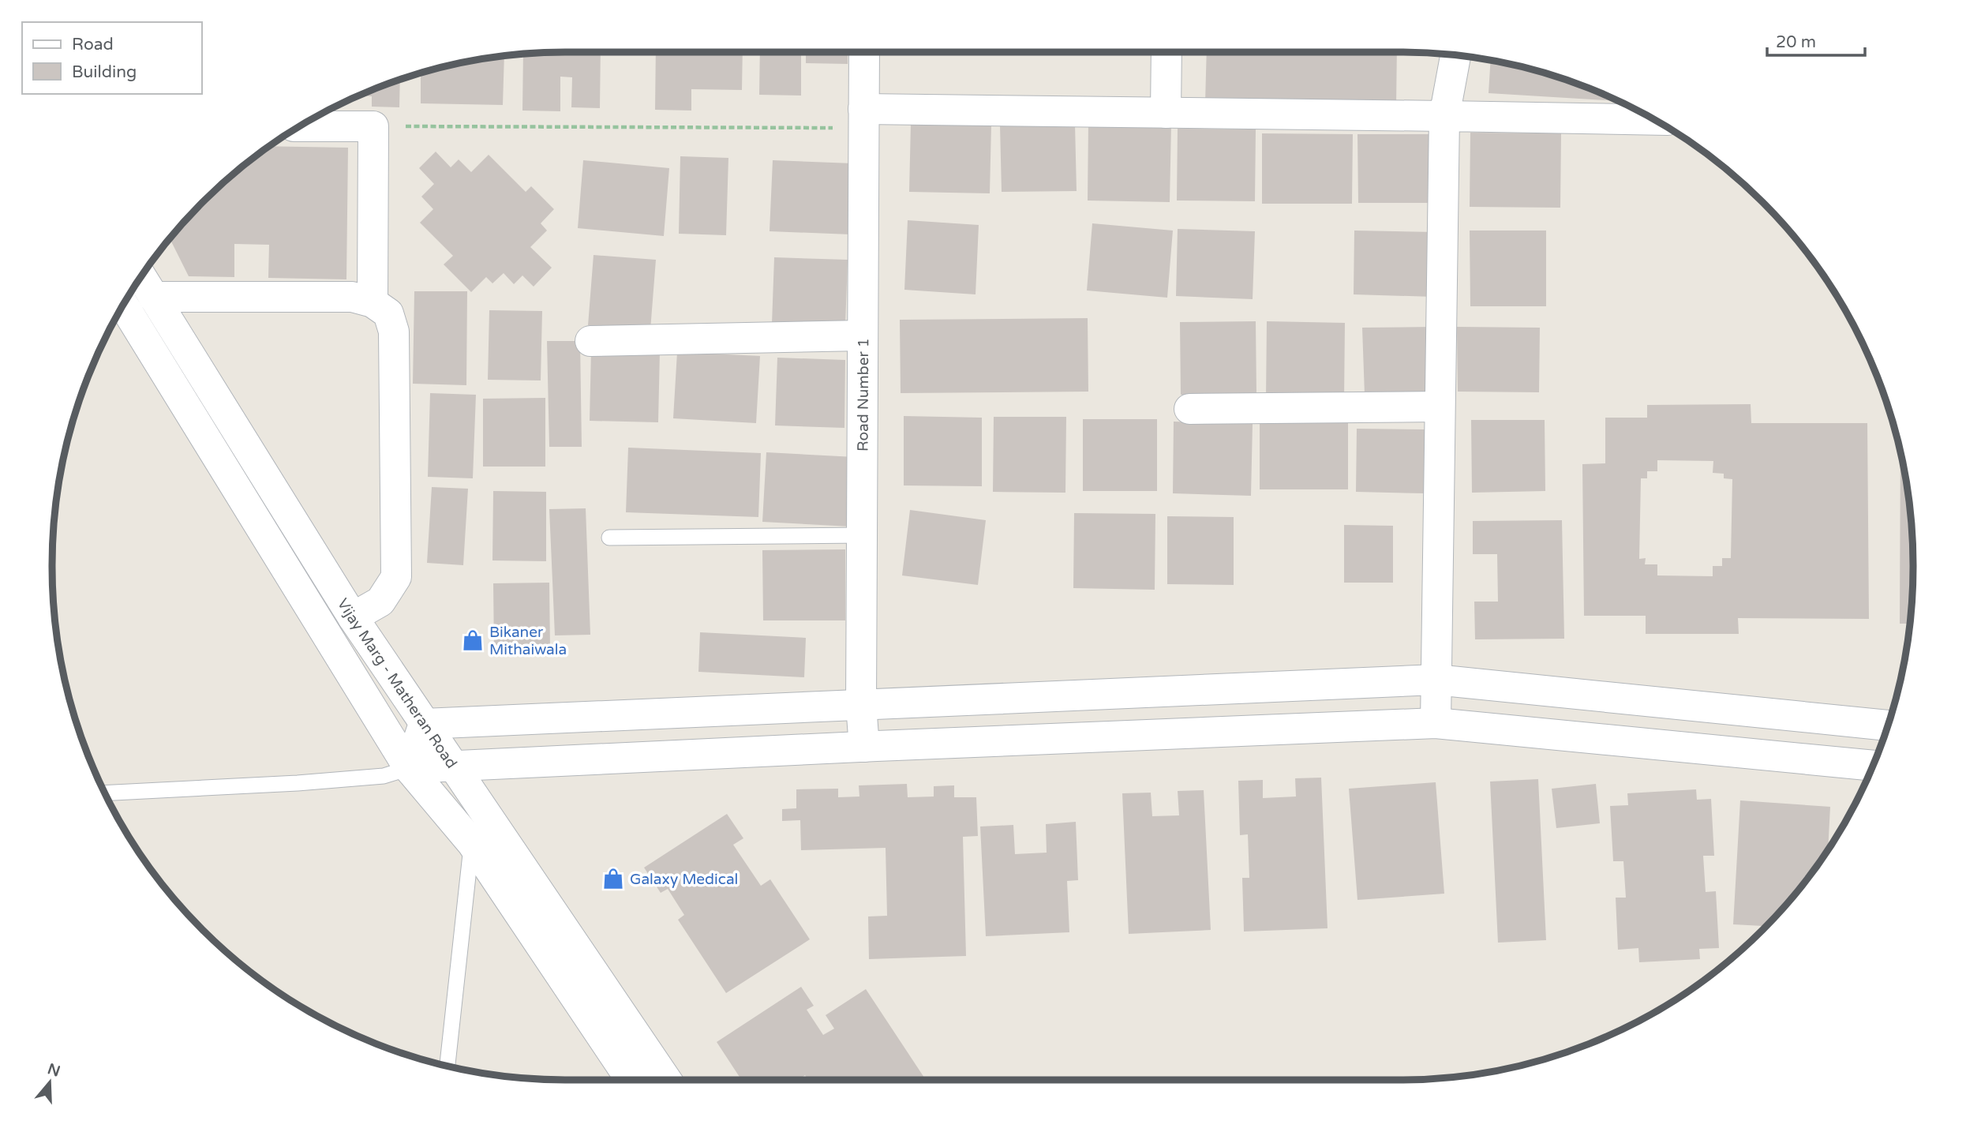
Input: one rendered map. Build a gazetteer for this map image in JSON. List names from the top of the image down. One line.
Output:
{"streets":{"street":["Road Number 1","Vijay Marg - Matheran Road"]},"places":{"shop":["Bikaner Mithaiwala","Galaxy Medical"]},"legend":["Road","Building"],"scale_bar":"20 m","north":"top"}
